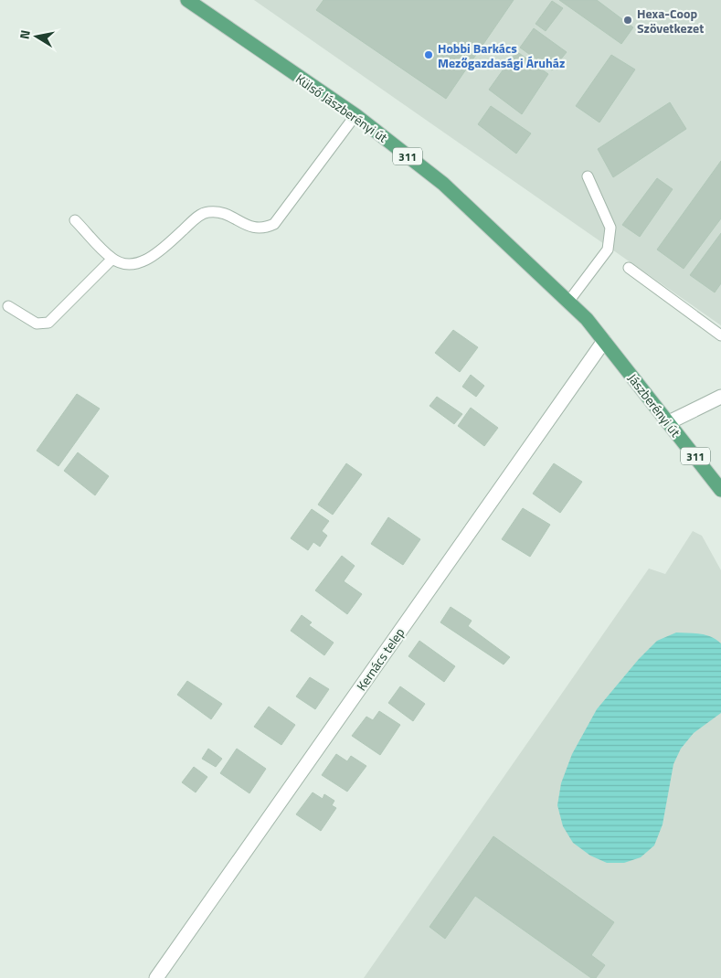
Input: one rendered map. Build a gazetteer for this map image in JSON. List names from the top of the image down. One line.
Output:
{"streets":{"main road":["Külső Jászberényi út","311","Jászberényi út"],"street":["Kernács telep"]},"crossings":[["Külső Jászberényi út","Jászberényi út"],["Külső Jászberényi út","Kernács telep"],["Jászberényi út","Kernács telep"]],"places":["Hexa-Coop Szövetkezet","Hobbi Barkács Mezőgazdasági Áruház"],"north":"left"}
